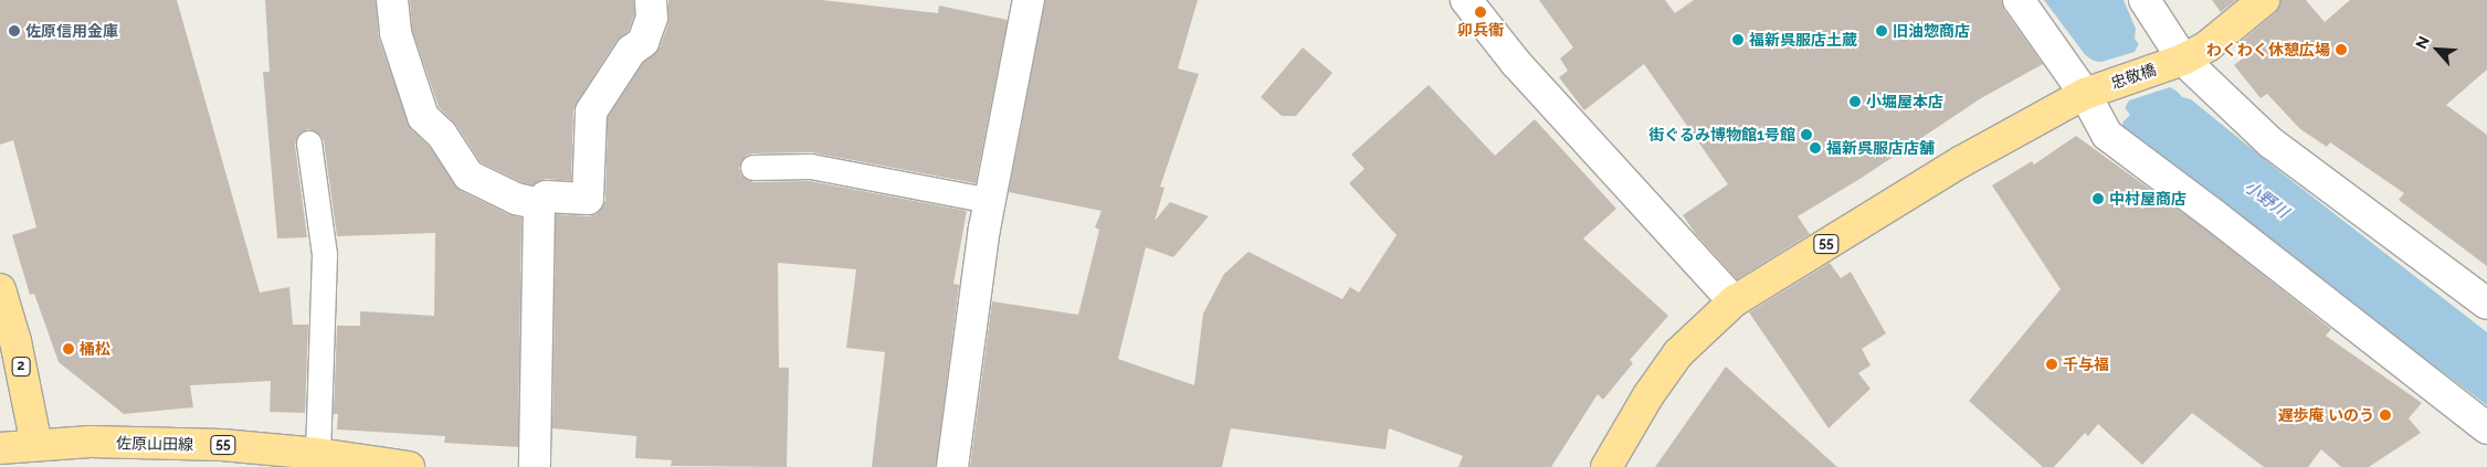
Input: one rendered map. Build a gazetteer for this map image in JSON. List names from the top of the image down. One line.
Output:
{"streets":{"main road":["忠敬橋","55","2","佐原山田線"]},"crossings":[["忠敬橋","55"],["2","佐原山田線"]],"water":["小野川"],"places":["卯兵衞","佐原信用金庫","旧油惣商店","福新呉服店土蔵","わくわく休憩広場","小堀屋本店","街ぐるみ博物館1号館","福新呉服店店舗","中村屋商店","桶松","千与福","遅歩庵 いのう"],"north":"top left"}
